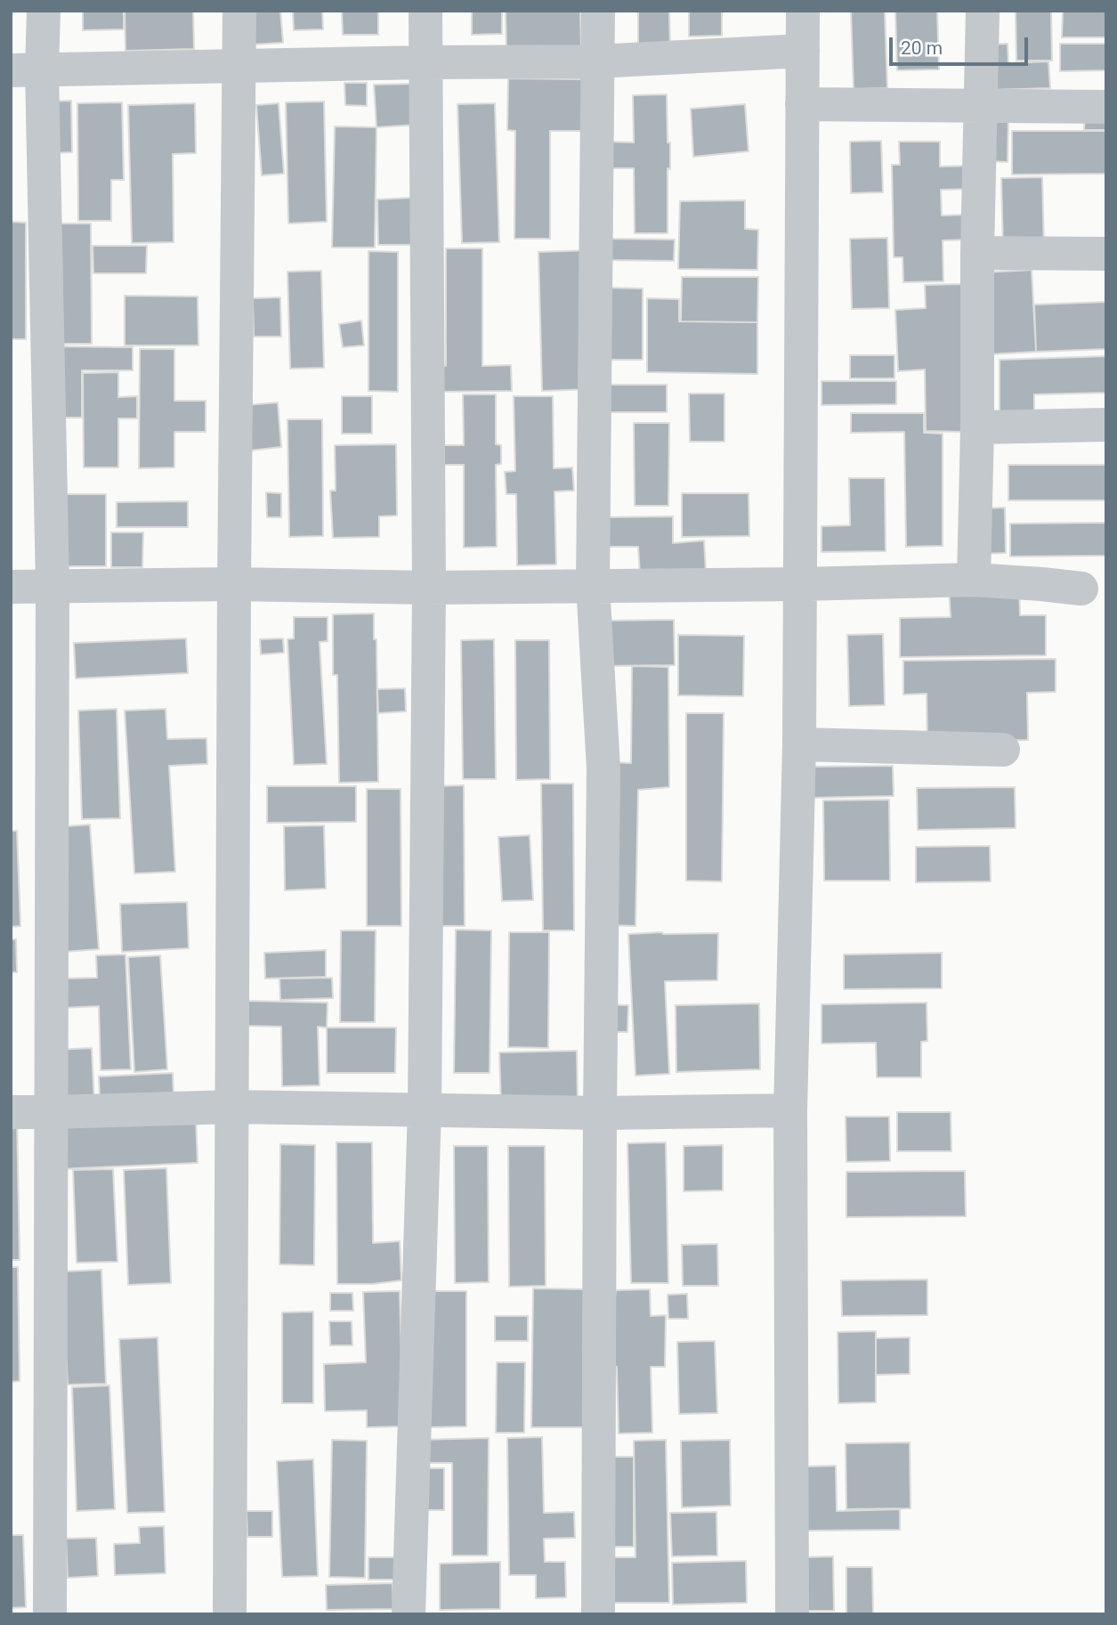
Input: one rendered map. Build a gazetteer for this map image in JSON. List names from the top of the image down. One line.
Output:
{"scale_bar":"20 m"}
